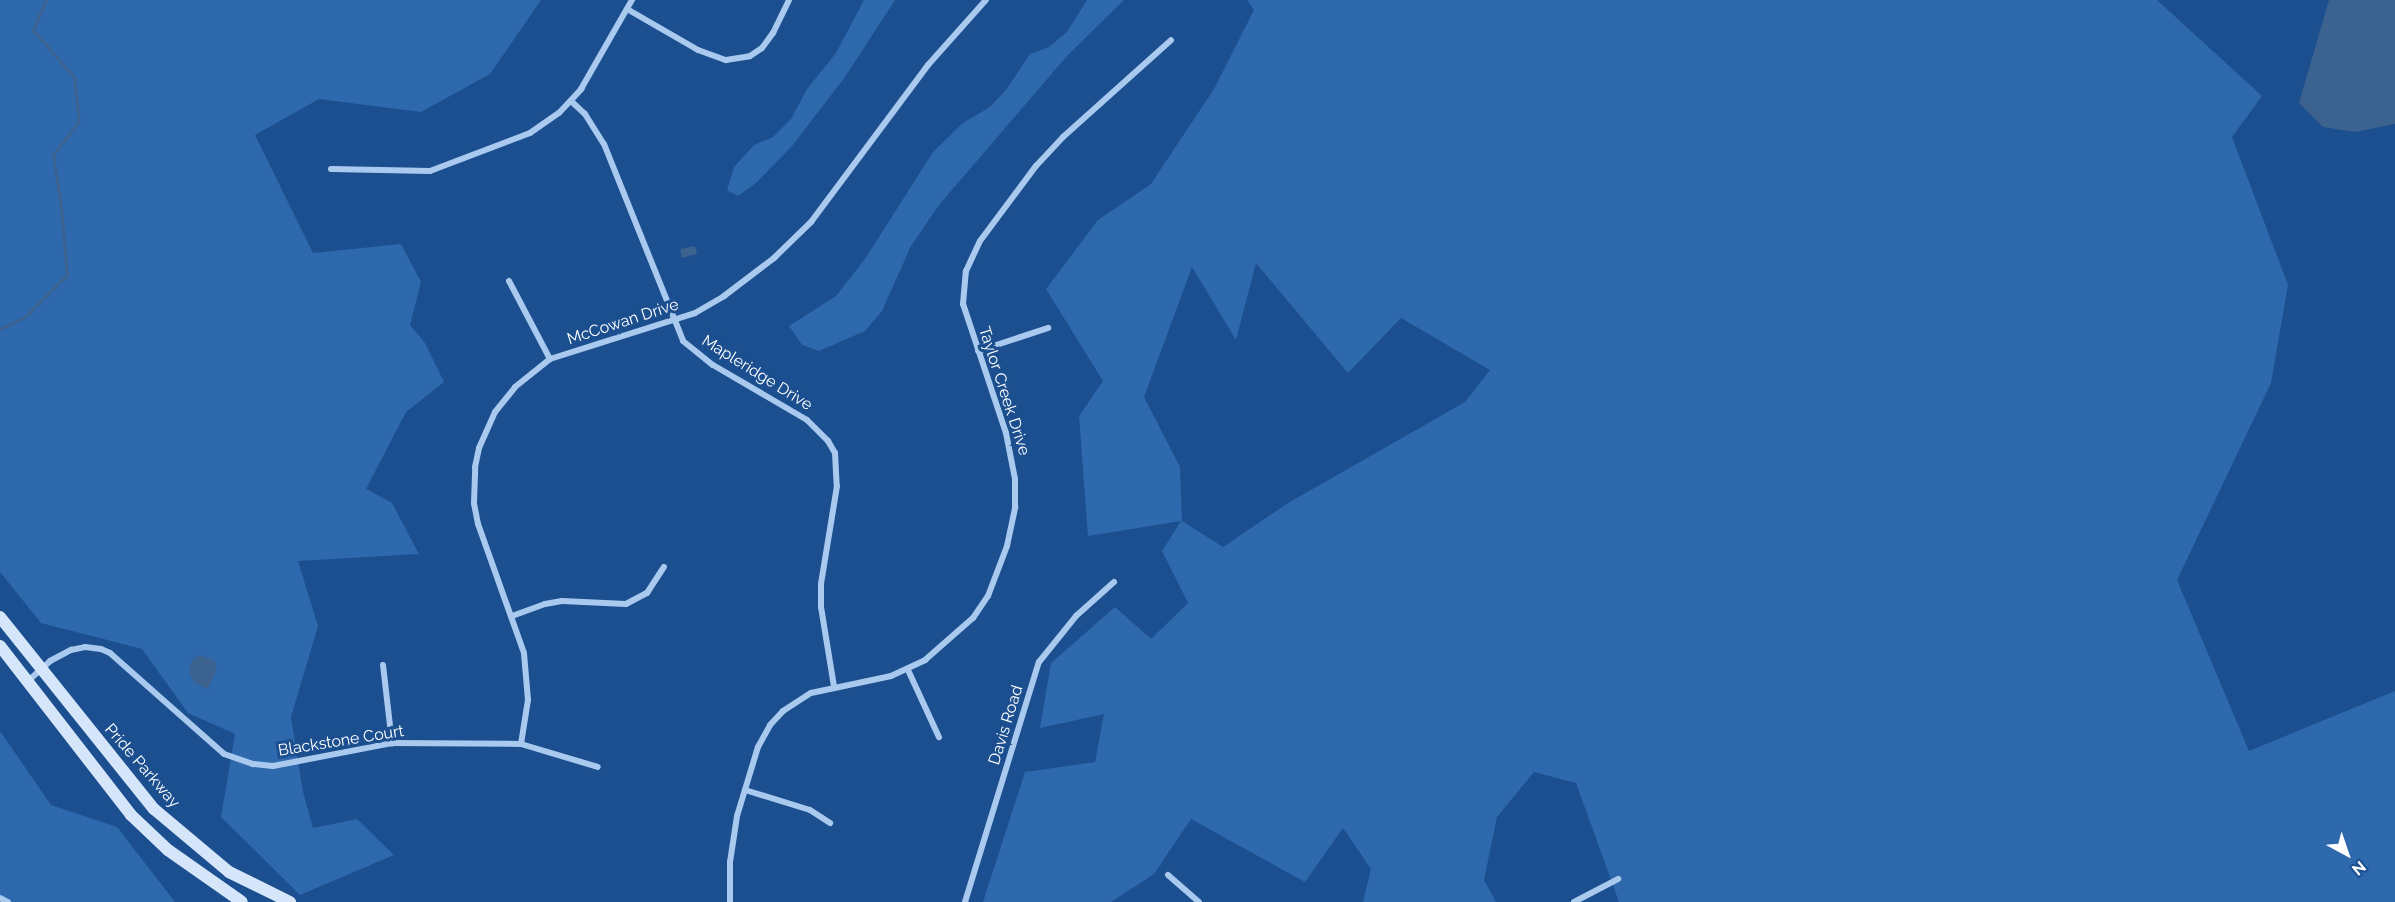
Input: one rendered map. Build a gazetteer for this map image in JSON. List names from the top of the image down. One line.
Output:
{"streets":{"main road":["Pride Parkway"],"street":["McCowan Drive","Mapleridge Drive","Taylor Creek Drive","Davis Road","Blackstone Court"]},"crossings":[["McCowan Drive","Mapleridge Drive"],["McCowan Drive","Blackstone Court"],["Mapleridge Drive","Taylor Creek Drive"],["Blackstone Court","Pride Parkway"]],"north":"bottom right"}
